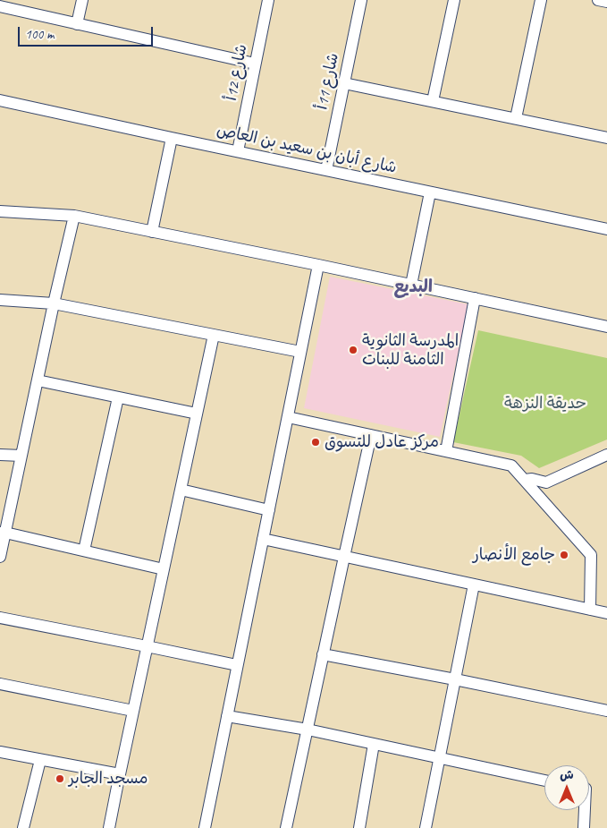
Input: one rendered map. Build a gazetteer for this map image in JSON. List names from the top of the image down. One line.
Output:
{"streets":{"street":["شارع 12أ","شارع 11أ","شارع أبان بن سعيد بن العاص"]},"crossings":[["شارع 12أ","شارع أبان بن سعيد بن العاص"],["شارع 11أ","شارع أبان بن سعيد بن العاص"]],"districts":["البديع"],"parks":["حديقة النزهة"],"places":["المدرسة الثانوية الثامنة للبنات","مركز عادل للتسوق","جامع الأنصار","مسجد الجابر"],"scale_bar":"100 m","north":"top"}
